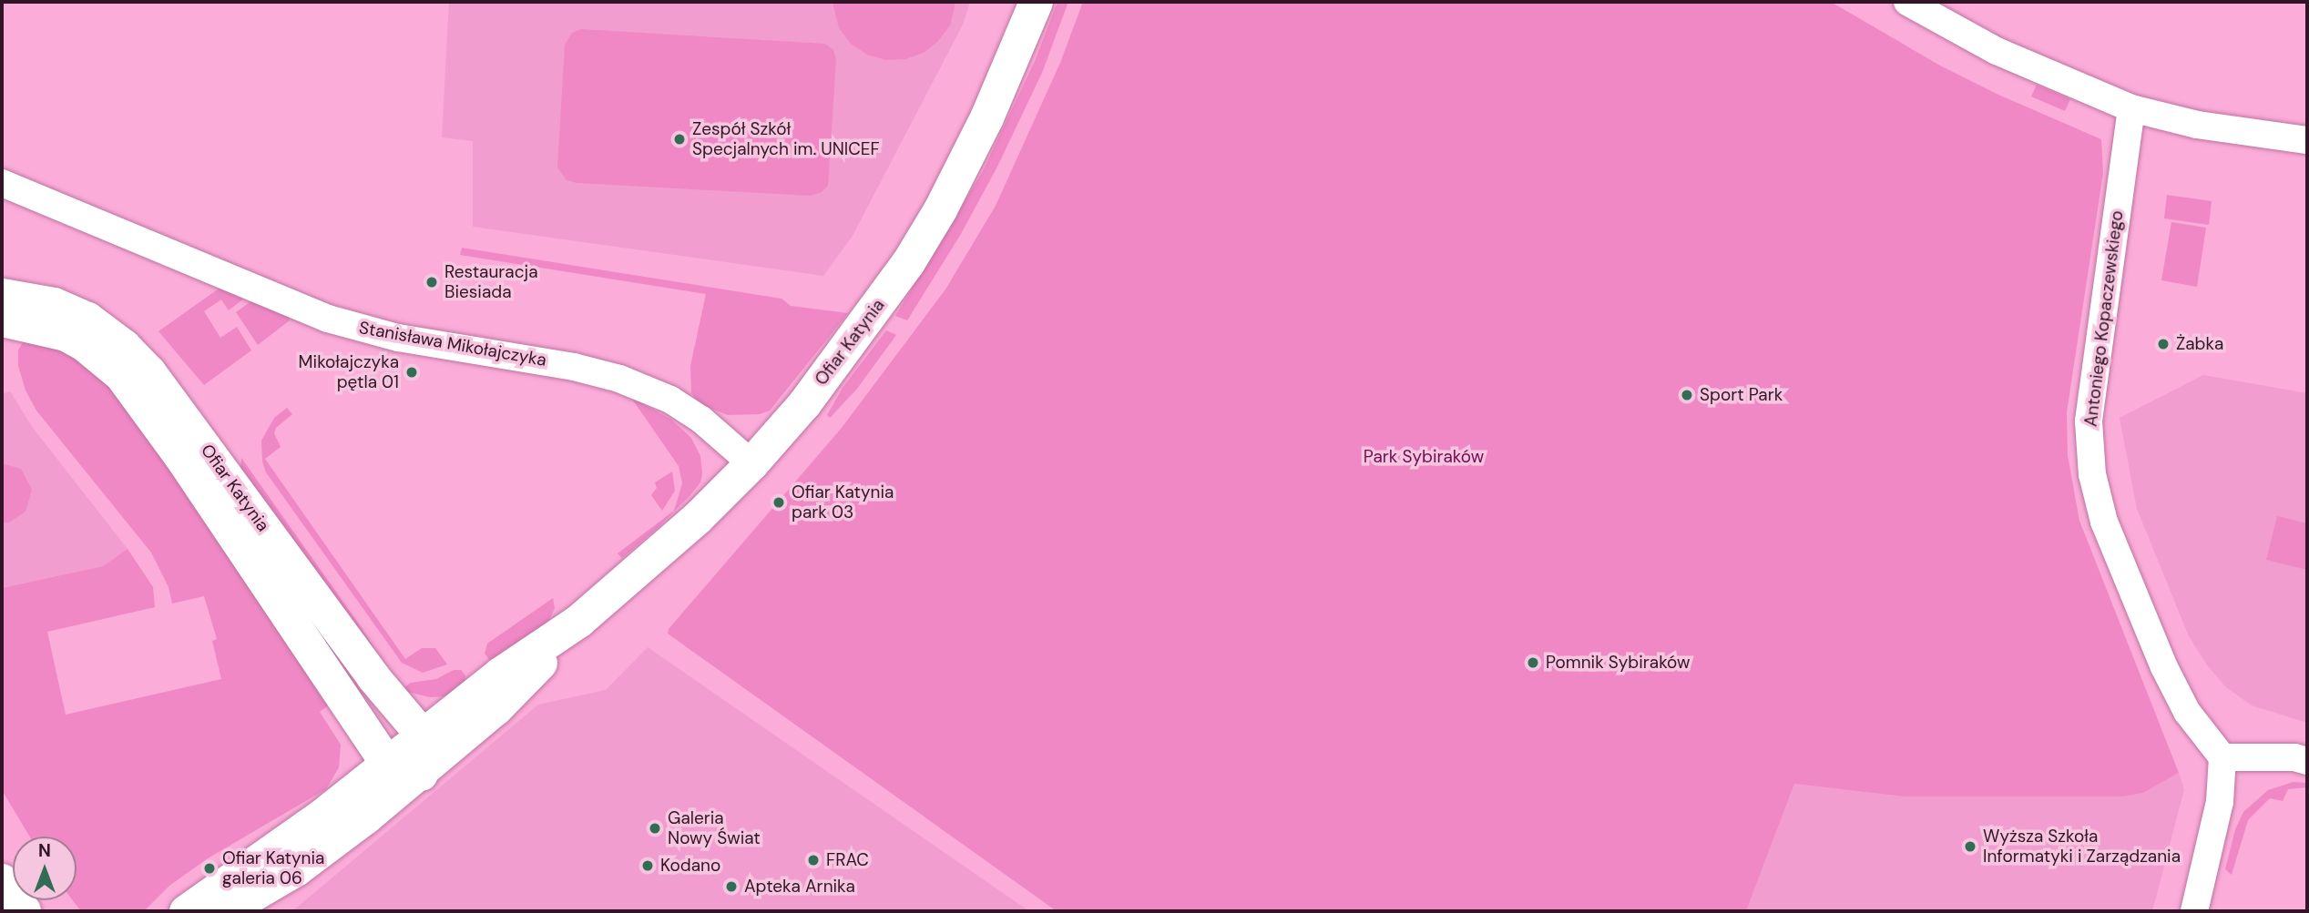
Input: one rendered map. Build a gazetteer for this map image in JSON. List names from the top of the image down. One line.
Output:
{"streets":{"street":["Antoniego Kopaczewskiego","Ofiar Katynia","Stanisława Mikołajczyka"]},"crossings":[["Ofiar Katynia","Stanisława Mikołajczyka"]],"parks":["Park Sybiraków"],"places":["Zespół Szkół Specjalnych im. UNICEF","Restauracja Biesiada","Żabka","Mikołajczyka pętla 01","Sport Park","Ofiar Katynia park 03","Pomnik Sybiraków","Galeria Nowy Świat","Wyższa Szkoła Informatyki i Zarządzania","FRAC","Kodano","Ofiar Katynia galeria 06","Apteka Arnika"],"north":"top"}
